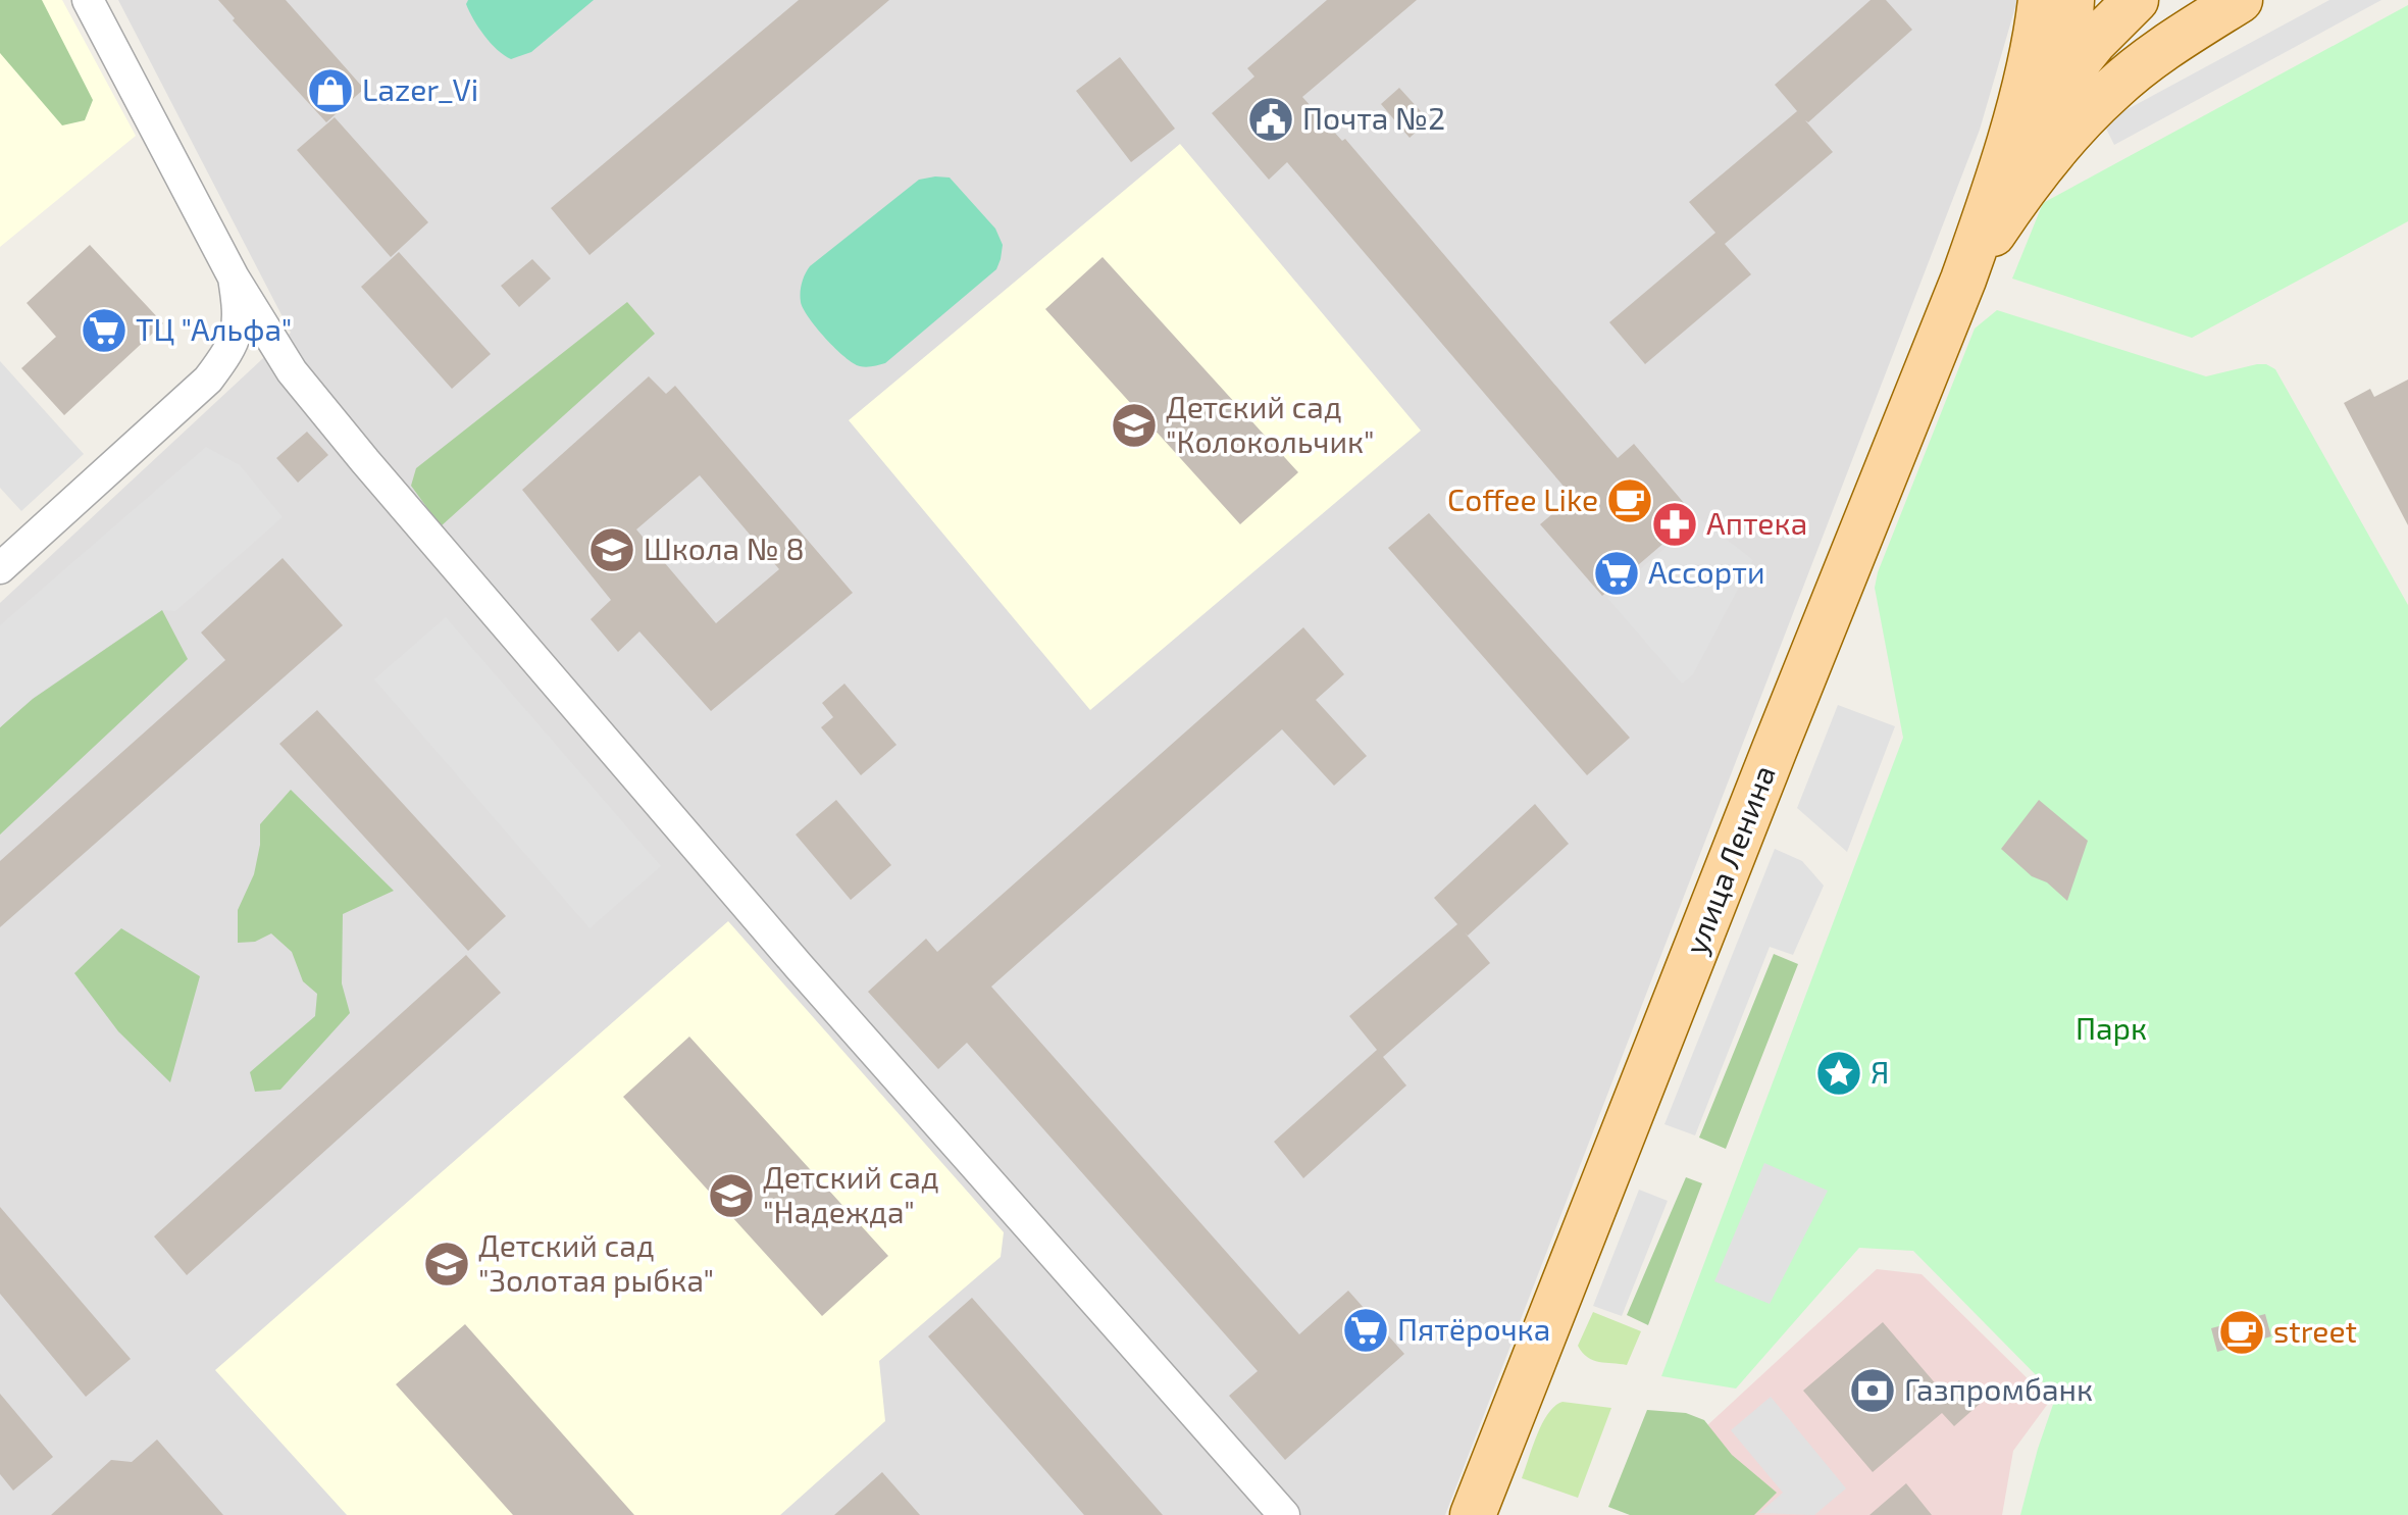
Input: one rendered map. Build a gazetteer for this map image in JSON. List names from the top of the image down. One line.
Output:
{"streets":{"main road":["улица Ленина"]},"parks":["Парк"],"places":{"shop":["Lazer_Vi"],"public building":["Почта №2"],"supermarket":["ТЦ \"Альфа\"","Ассорти","Пятёрочка"],"school or university":["Детский сад \"Колокольчик\"","Школа № 8","Детский сад \"Надежда\"","Детский сад \"Золотая рыбка\""],"cafe":["Coffee Like","street"],"pharmacy":["Аптека"],"place":["Я"],"bank":["Газпромбанк"]}}
